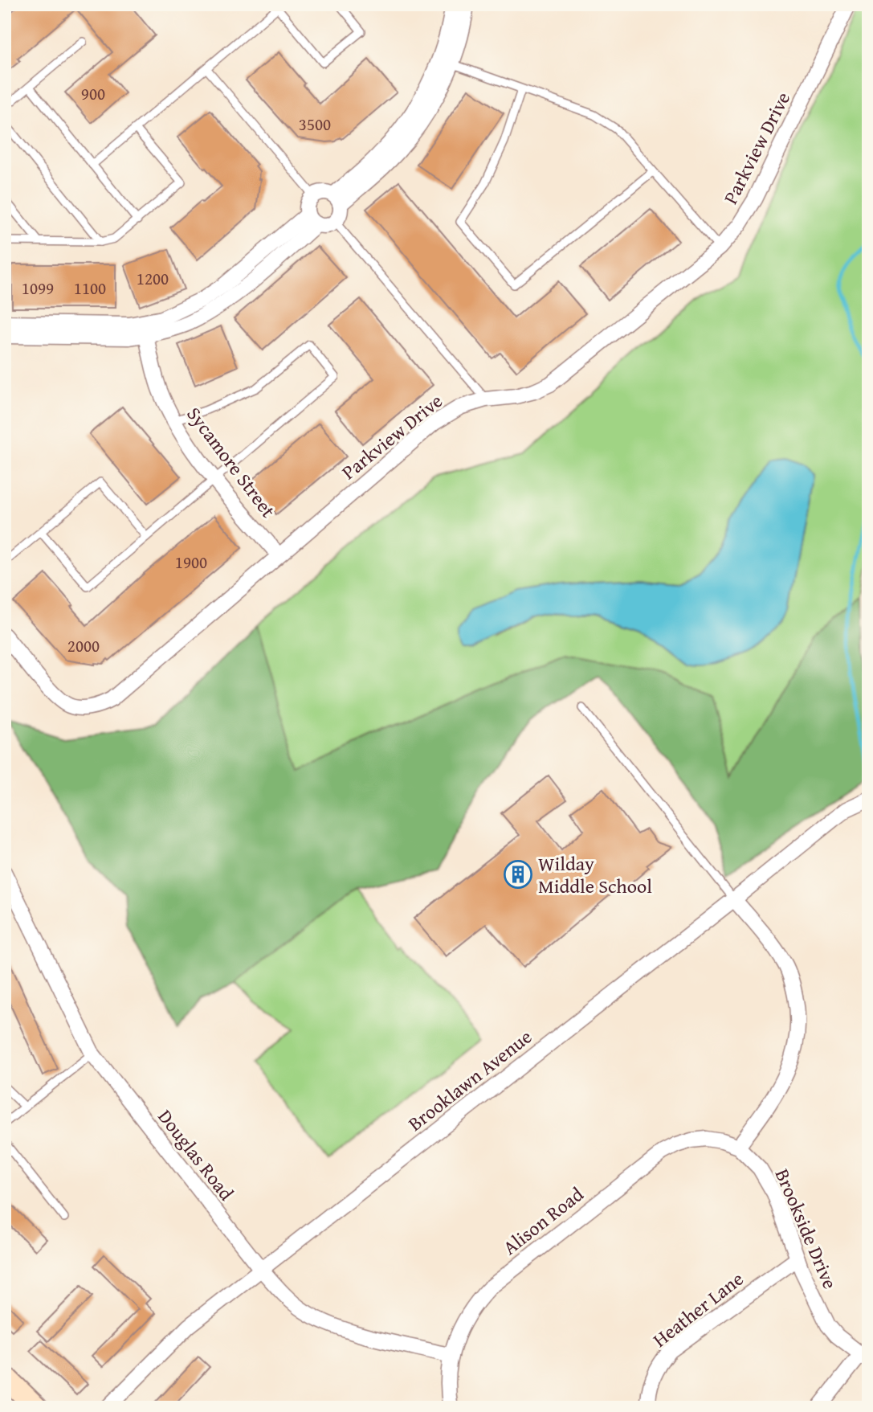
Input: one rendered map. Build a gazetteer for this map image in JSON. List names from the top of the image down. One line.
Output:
{"streets":{"street":["Parkview Drive","Sycamore Street","Brooklawn Avenue","Douglas Road","Alison Road","Brookside Drive","Heather Lane"]},"crossings":[["Parkview Drive","Sycamore Street"],["Brooklawn Avenue","Douglas Road"],["Douglas Road","Alison Road"],["Alison Road","Brookside Drive"],["Brookside Drive","Heather Lane"]],"places":{"building":["Wilday Middle School"]},"house_numbers":["900","3500","1200","1099","1100","1900","2000"]}
